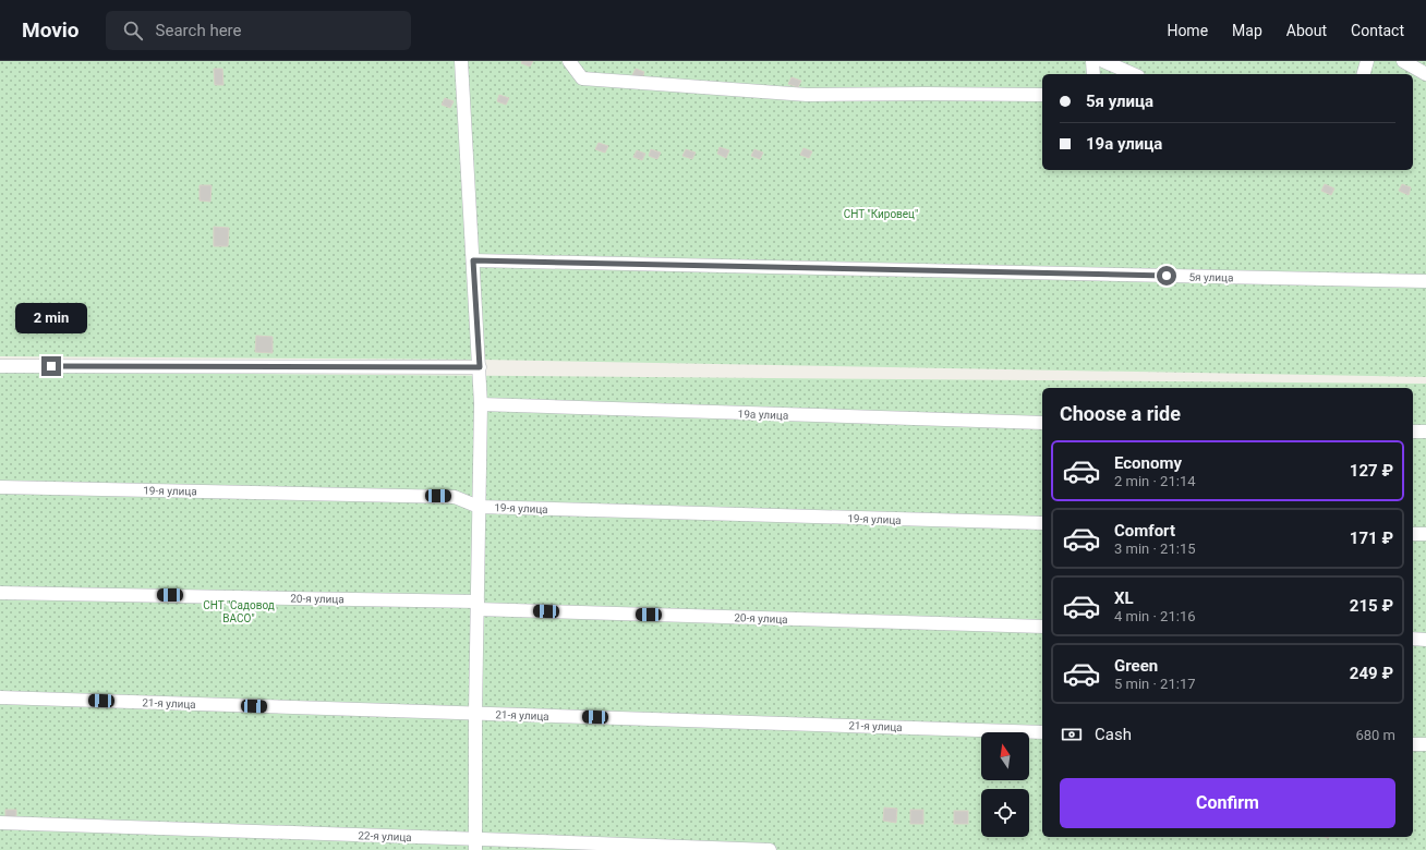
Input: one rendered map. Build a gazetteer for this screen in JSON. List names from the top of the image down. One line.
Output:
{"streets":{"street":["5я улица","19а улица","19-я улица","20-я улица","21-я улица","22-я улица"]},"parks":["СНТ \"Кировец\"","СНТ \"Садовод ВАСО\""],"north":"top","page":{"header":"Movio","search":"Search here","nav":["Home","Map","About","Contact"],"banner":["5я улица","19а улица"],"bubble":"2 min","heading":"Choose a ride","list":[{"name":"Economy","note":"2 min · 21:14","value":"127 ₽"},{"name":"Comfort","note":"3 min · 21:15","value":"171 ₽"},{"name":"XL","note":"4 min · 21:16","value":"215 ₽"},{"name":"Green","note":"5 min · 21:17","value":"249 ₽"}],"pay":["Cash","680 m"],"buttons":"Confirm"}}
